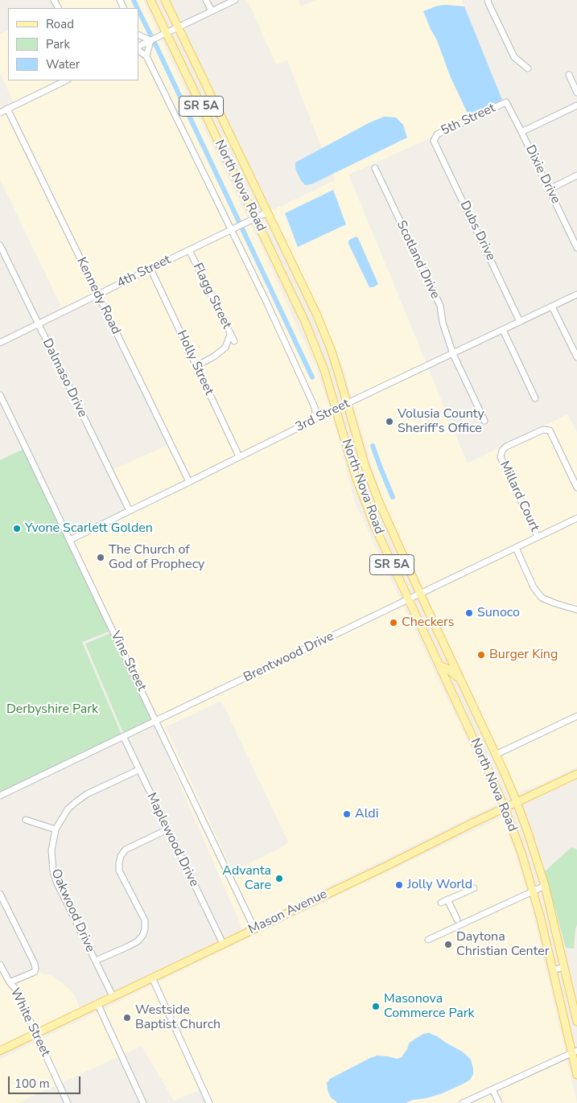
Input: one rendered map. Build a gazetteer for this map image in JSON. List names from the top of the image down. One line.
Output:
{"streets":{"main road":["SR 5A","North Nova Road","Mason Avenue"],"street":["5th Street","Dixie Drive","Dubs Drive","Scotland Drive","4th Street","Kennedy Road","Flagg Street","Holly Street","Dalmaso Drive","3rd Street","Millard Court","Brentwood Drive","Vine Street","Maplewood Drive","Oakwood Drive","White Street"]},"crossings":[["5th Street","Dixie Drive"],["5th Street","Dubs Drive"],["North Nova Road","4th Street"],["North Nova Road","3rd Street"],["North Nova Road","Brentwood Drive"],["North Nova Road","Mason Avenue"],["Dubs Drive","3rd Street"],["Scotland Drive","3rd Street"],["4th Street","Kennedy Road"],["4th Street","Flagg Street"],["4th Street","Holly Street"],["4th Street","Dalmaso Drive"],["Kennedy Road","3rd Street"],["Holly Street","3rd Street"],["Dalmaso Drive","3rd Street"],["3rd Street","Vine Street"],["Millard Court","Brentwood Drive"],["Brentwood Drive","Vine Street"],["Brentwood Drive","Maplewood Drive"],["Vine Street","Mason Avenue"],["Maplewood Drive","Oakwood Drive"],["Maplewood Drive","Mason Avenue"],["Oakwood Drive","Mason Avenue"],["Mason Avenue","White Street"]],"parks":["Derbyshire Park"],"places":["Volusia County Sheriff's Office","Yvone Scarlett Golden","The Church of God of Prophecy","Sunoco","Checkers","Burger King","Aldi","Advanta Care","Jolly World","Daytona Christian Center","Masonova Commerce Park","Westside Baptist Church"],"legend":["Road","Park","Water"],"scale_bar":"100 m"}
